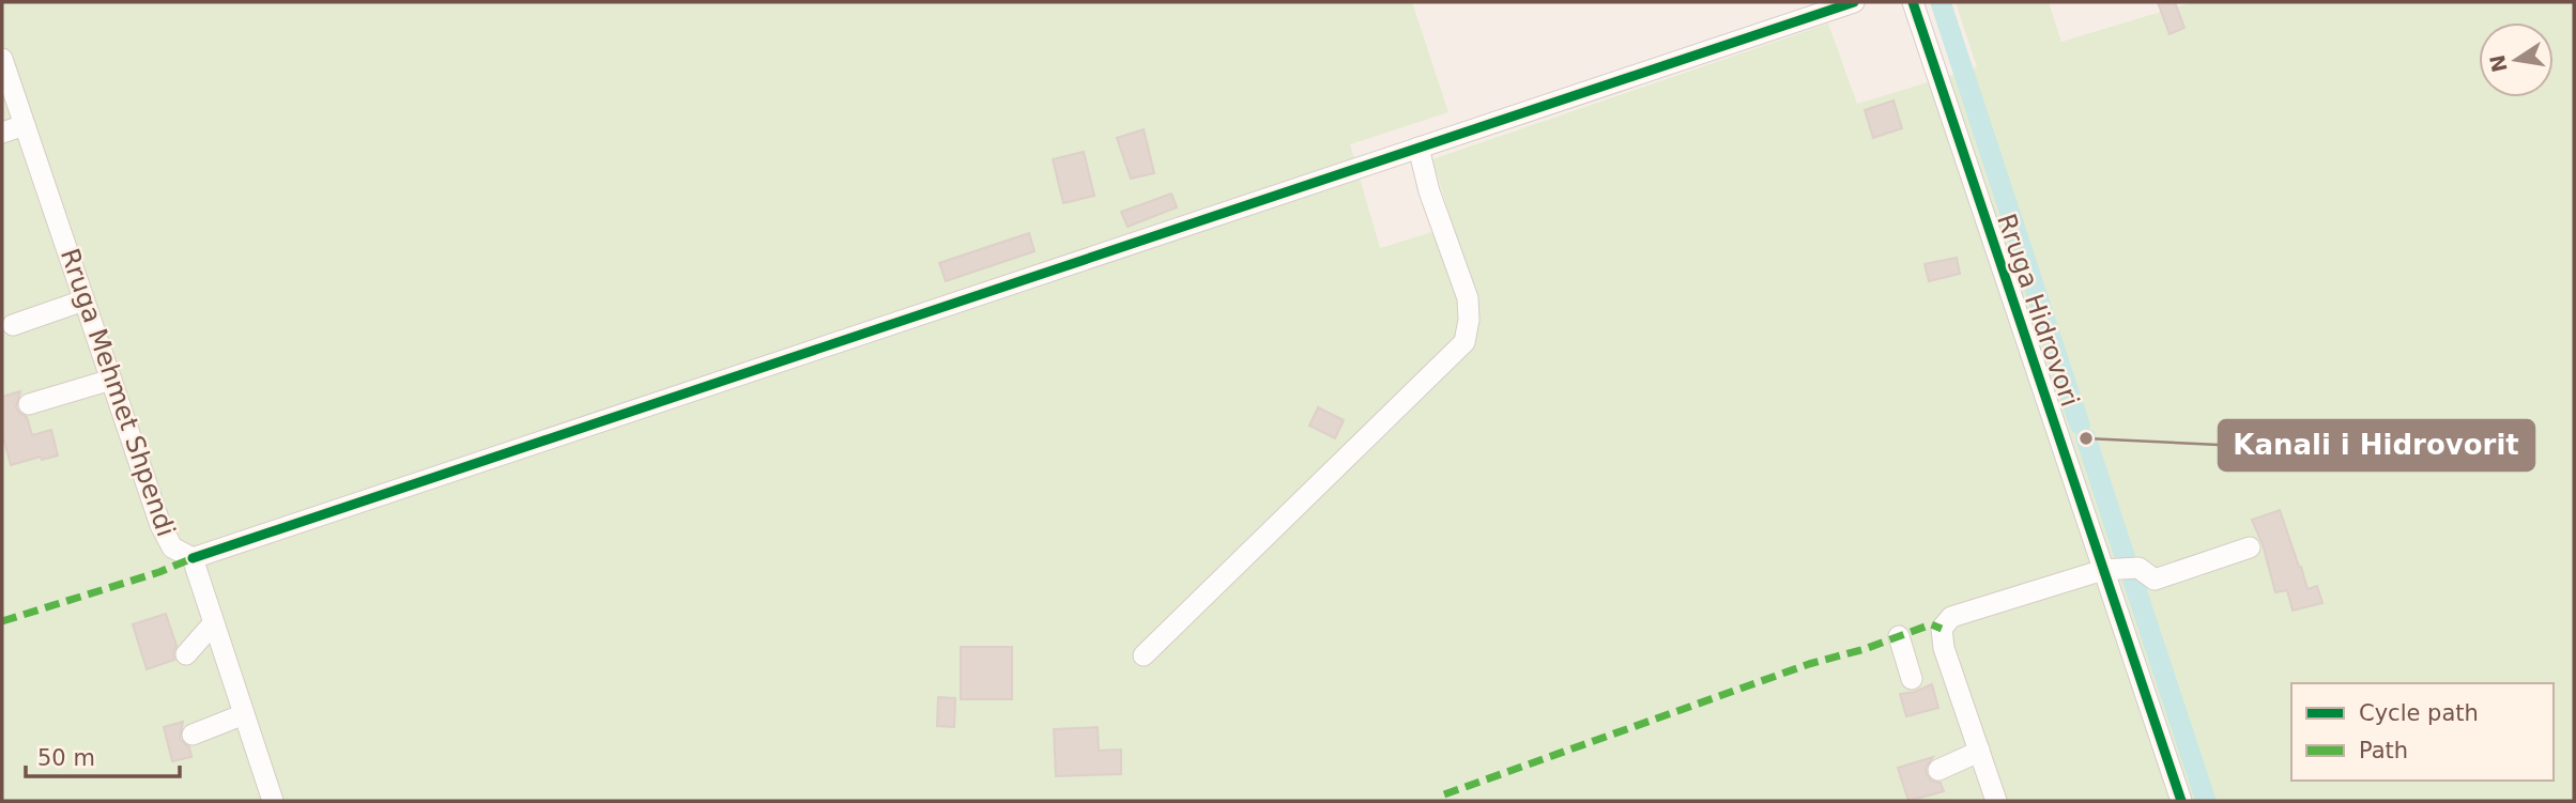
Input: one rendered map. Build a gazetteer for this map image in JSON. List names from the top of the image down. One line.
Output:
{"streets":{"street":["Rruga Hidrovori","Rruga Mehmet Shpendi"]},"places":["Kanali i Hidrovorit"],"legend":["Cycle path","Path"],"scale_bar":"50 m","north":"left"}
